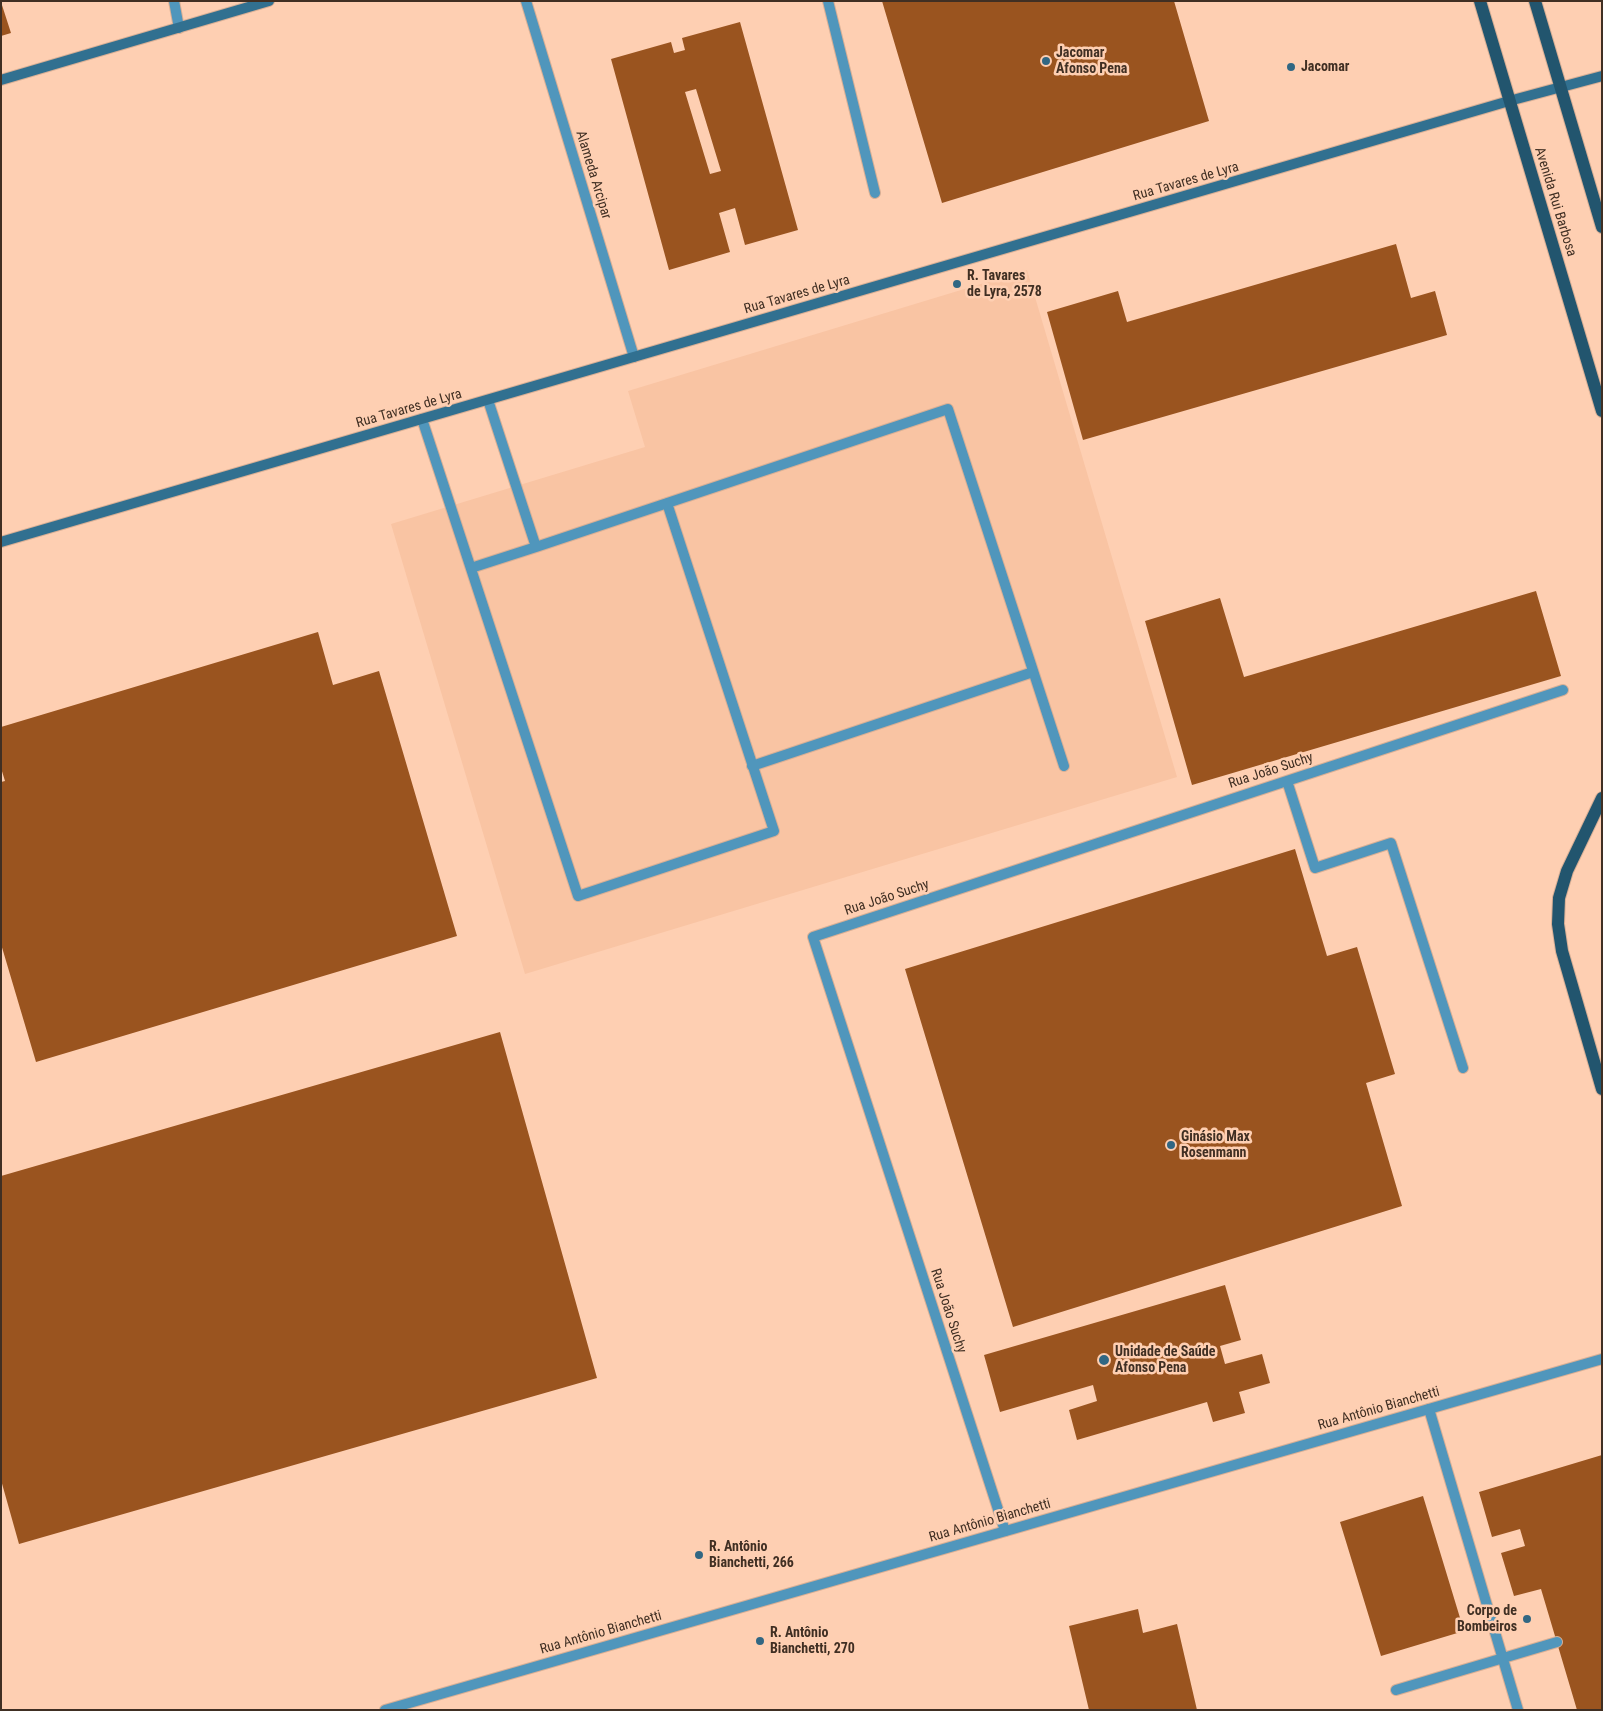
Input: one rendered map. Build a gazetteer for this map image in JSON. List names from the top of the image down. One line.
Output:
{"streets":{"main road":["Rua Tavares de Lyra","Avenida Rui Barbosa"],"street":["Alameda Arcipar","Rua João Suchy","Rua Antônio Bianchetti"]},"crossings":[["Alameda Arcipar","Rua Tavares de Lyra"],["Rua Tavares de Lyra","Avenida Rui Barbosa"],["Rua João Suchy","Rua Antônio Bianchetti"]],"places":["Jacomar Afonso Pena","Jacomar","R. Tavares de Lyra, 2578","Ginásio Max Rosenmann","Unidade de Saúde Afonso Pena","R. Antônio Bianchetti, 266","Corpo de Bombeiros","R. Antônio Bianchetti, 270"]}
